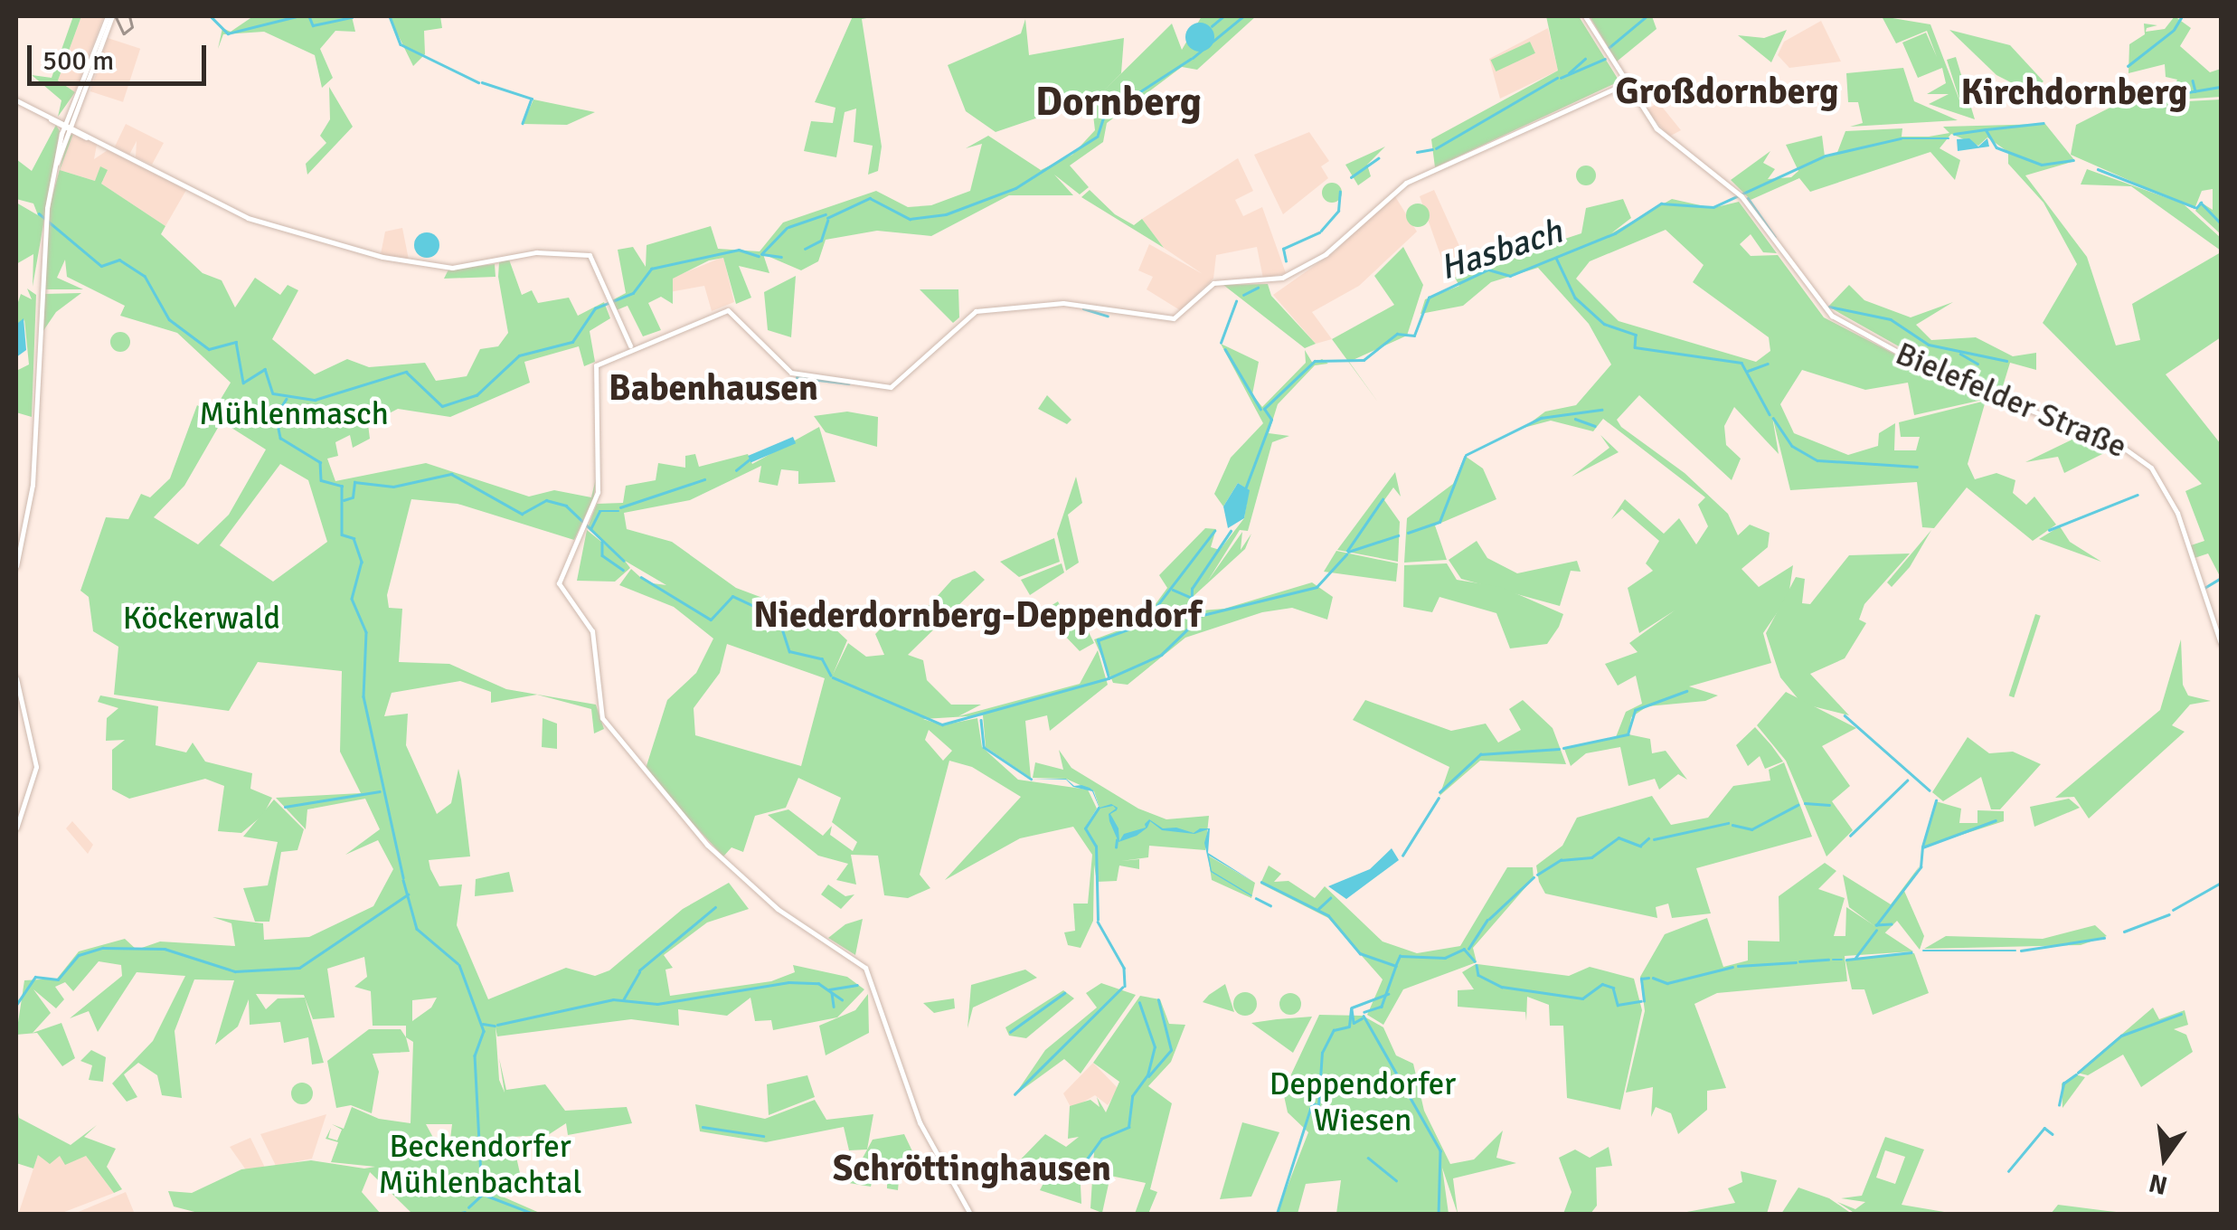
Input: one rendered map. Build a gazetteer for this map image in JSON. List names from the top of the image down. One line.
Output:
{"streets":{"main road":["Bielefelder Straße"]},"districts":["Großdornberg","Kirchdornberg","Dornberg","Babenhausen","Niederdornberg-Deppendorf","Schröttinghausen"],"water":["Hasbach"],"parks":["Mühlenmasch","Köckerwald","Deppendorfer Wiesen","Beckendorfer Mühlenbachtal"],"scale_bar":"500 m","north":"bottom"}
